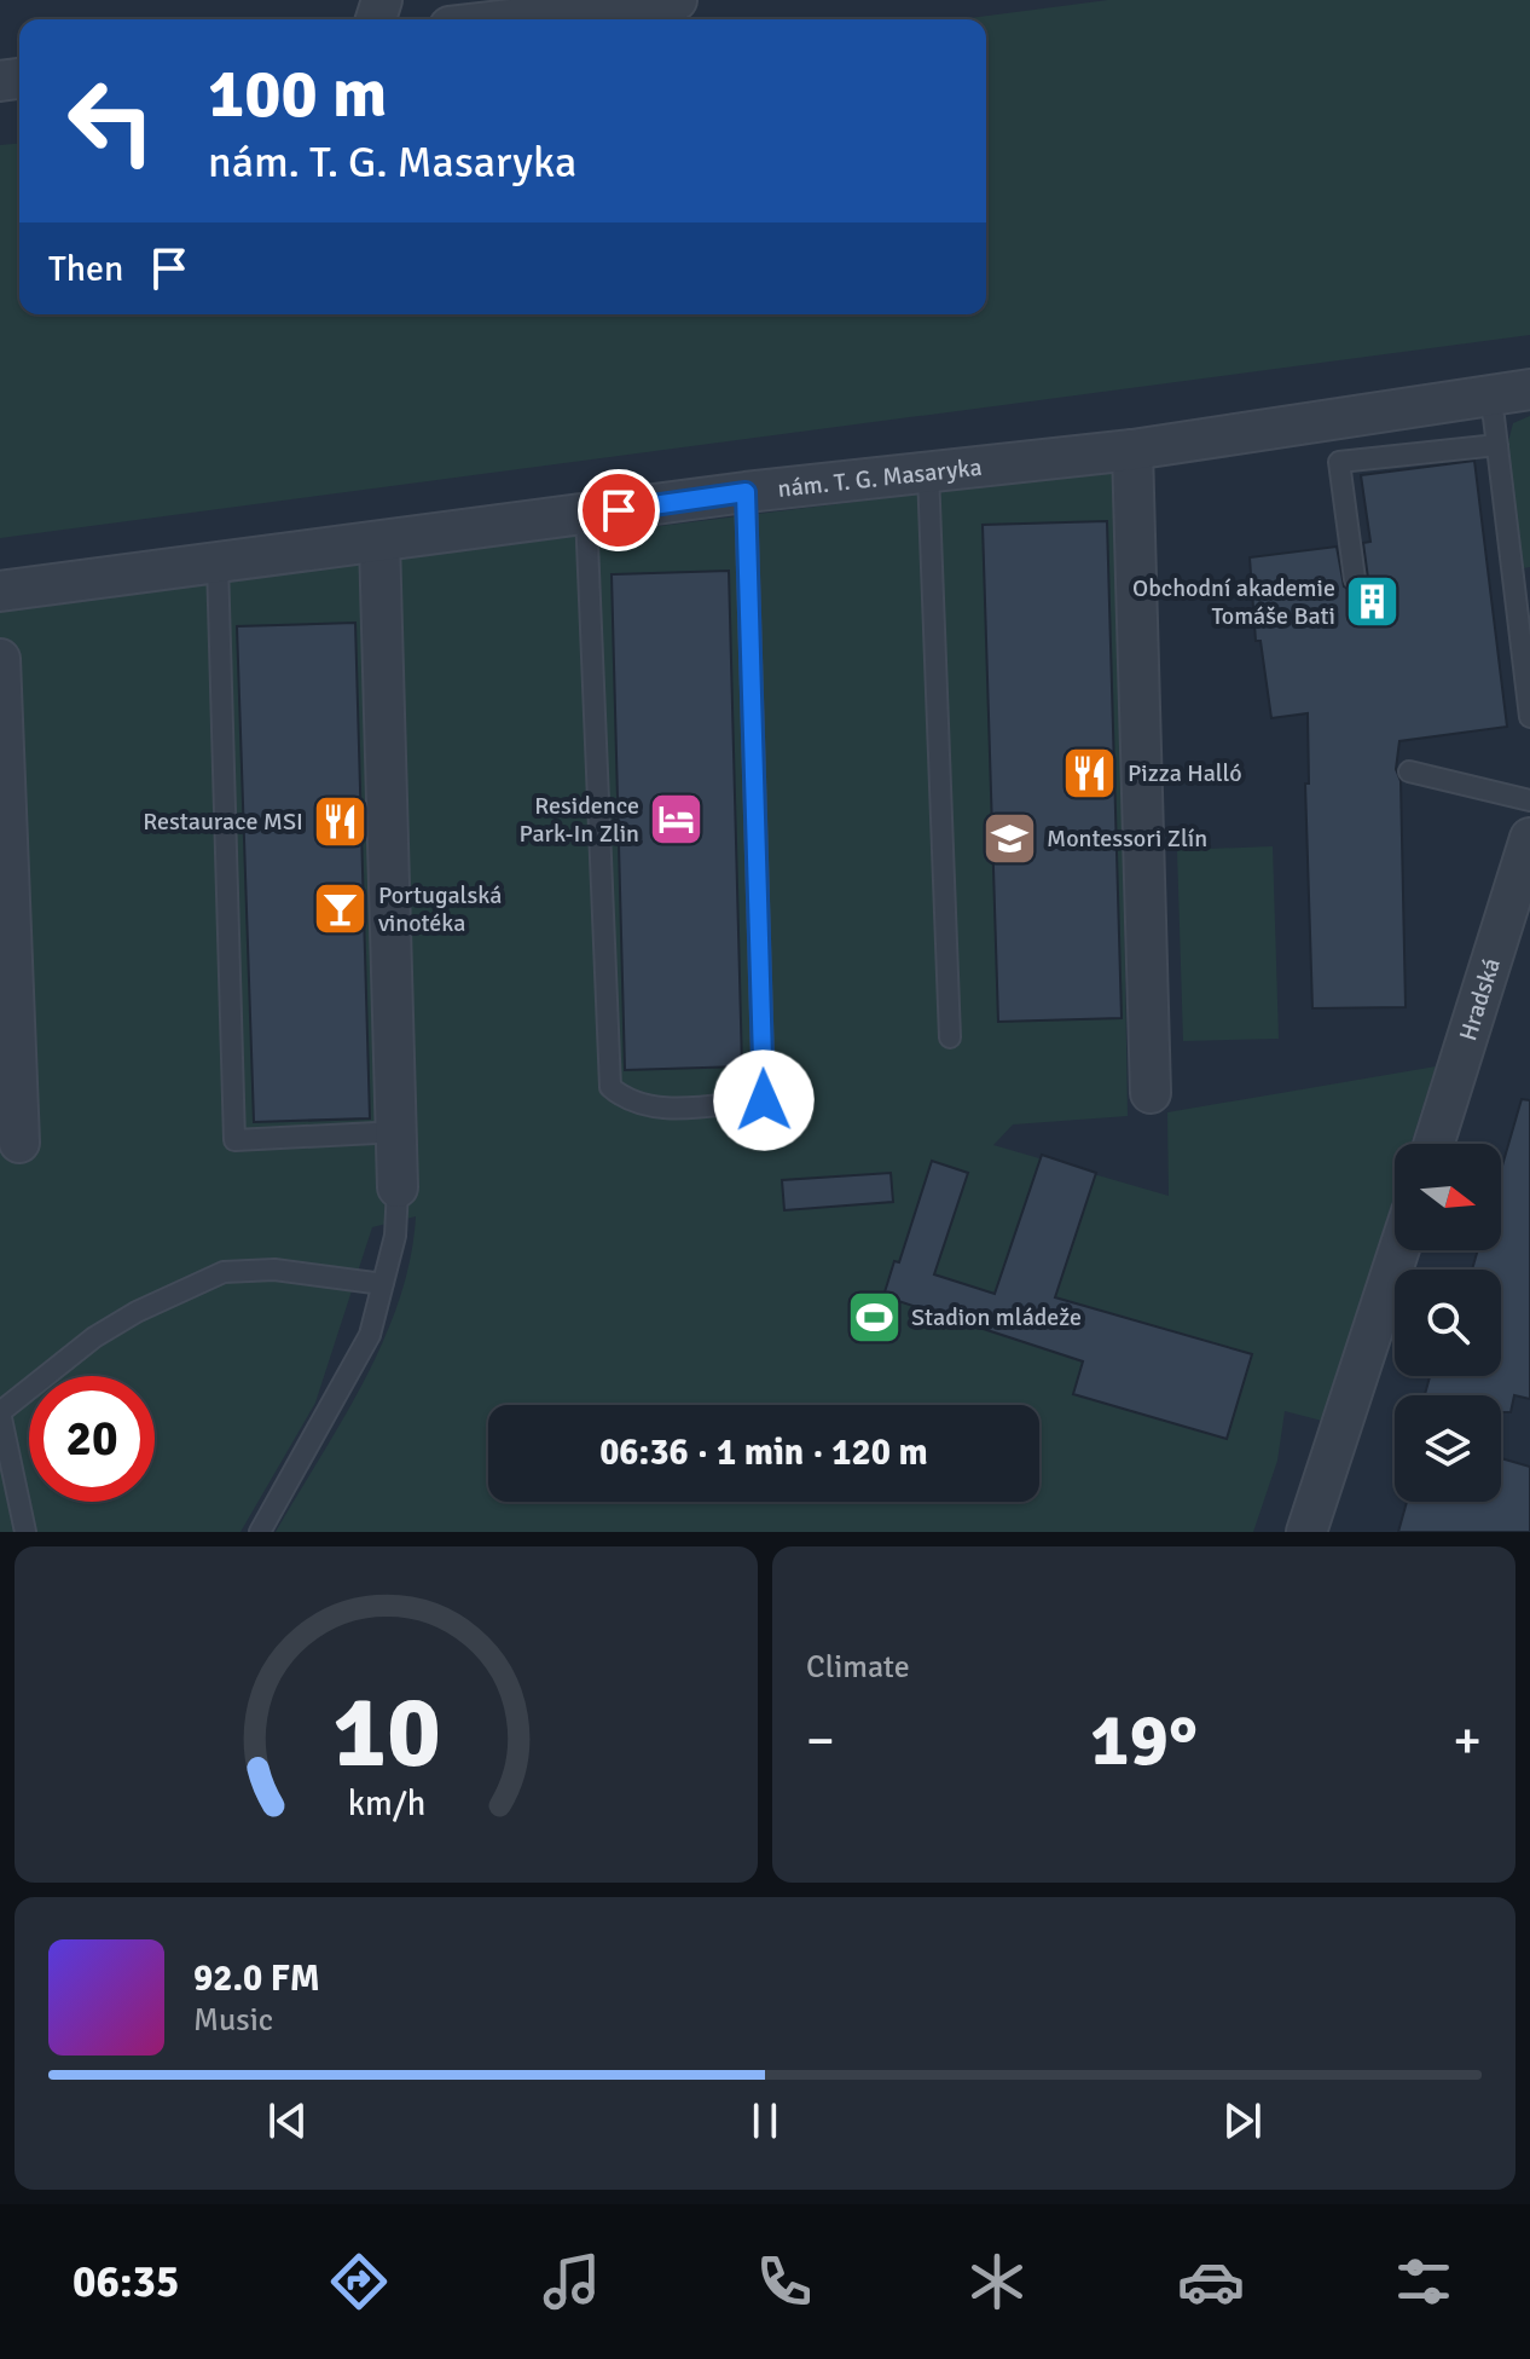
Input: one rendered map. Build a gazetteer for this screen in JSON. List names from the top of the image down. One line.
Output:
{"streets":{"street":["nám. T. G. Masaryka","Hradská"]},"places":{"building":["Obchodní akademie Tomáše Bati"],"restaurant":["Pizza Halló","Restaurace MSI"],"hotel":["Residence Park-In Zlin"],"school or university":["Montessori Zlín"],"bar":["Portugalská vinotéka"],"sports":["Stadion mládeže"]},"north":"right","page":{"turn":["100 m","nám. T. G. Masaryka"],"then":"Then","limit":"20","trip":"06:36 · 1 min · 120 m","tile":"Climate","heat":["−","19°","+"],"song":["92.0 FM","Music"],"tabs":"06:35","gauge":["10","km/h"]}}
